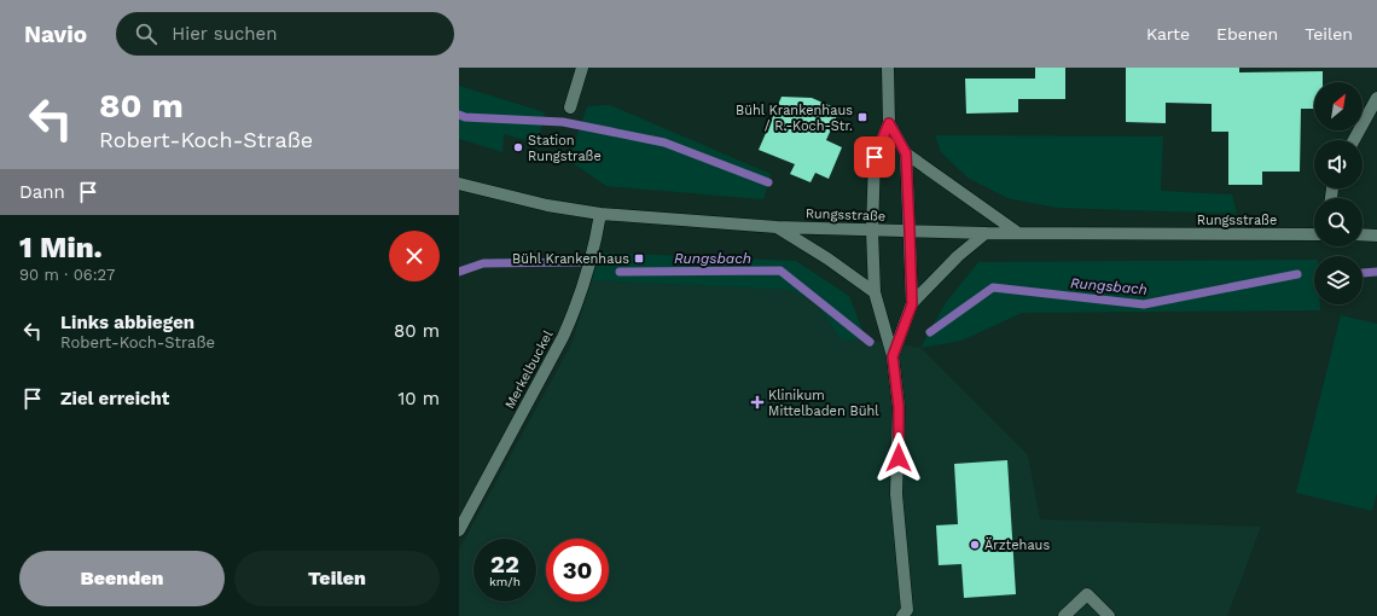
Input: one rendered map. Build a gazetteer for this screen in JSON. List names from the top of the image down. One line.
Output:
{"streets":{"street":["Rungsstraße","Merkelbuckel"]},"crossings":[["Rungsstraße","Merkelbuckel"]],"water":["Rungsbach"],"places":{"transit":["Bühl Krankenhaus / R.-Koch-Str.","Bühl Krankenhaus"],"other":["Station Rungstraße","Ärztehaus"],"health":["Klinikum Mittelbaden Bühl"]},"north":"top right","page":{"header":"Navio","search":"Hier suchen","nav":["Karte","Ebenen","Teilen"],"turn":["80 m","Robert-Koch-Straße"],"then":"Dann","heading":["1 Min.","90 m · 06:27"],"list":[{"name":"Links abbiegen","note":"Robert-Koch-Straße","value":"80 m"},{"name":"Ziel erreicht","value":"10 m"}],"speed":"22 km/h","limit":"30","buttons":["Beenden","Teilen"]}}
